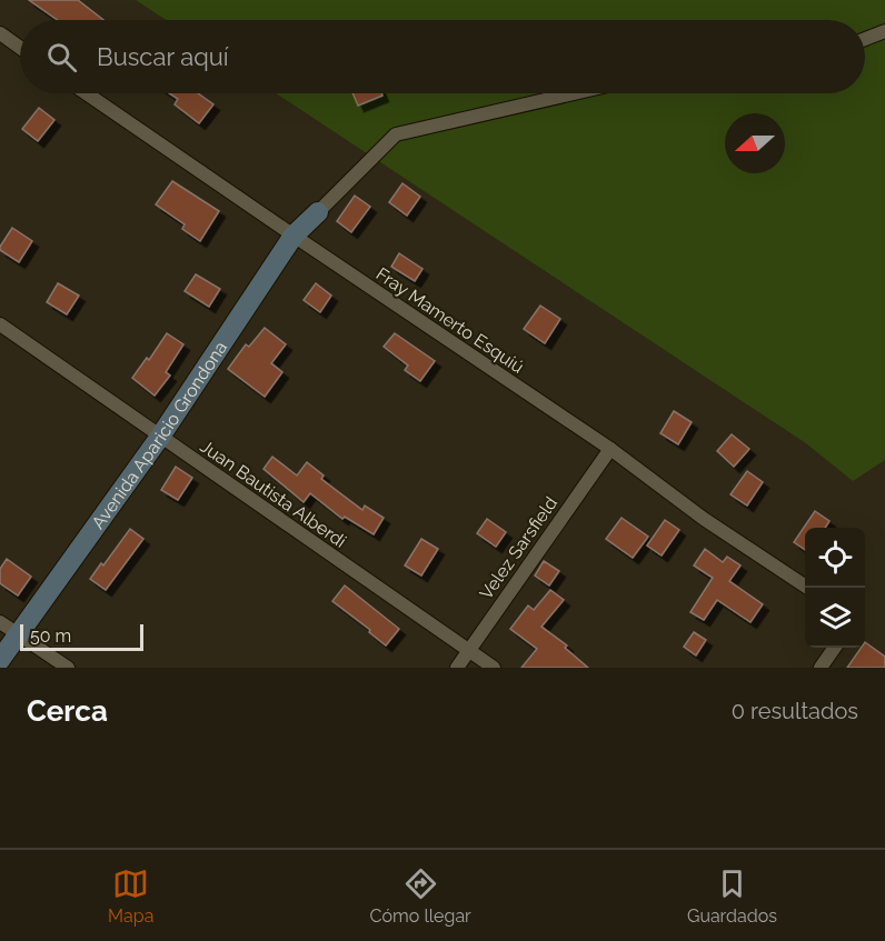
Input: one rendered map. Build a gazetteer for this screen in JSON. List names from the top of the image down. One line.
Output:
{"streets":{"main road":["Avenida Aparicio Grondona"],"street":["Fray Mamerto Esquiú","Juan Bautista Alberdi","Velez Sarsfield"]},"crossings":[["Fray Mamerto Esquiú","Avenida Aparicio Grondona"],["Fray Mamerto Esquiú","Velez Sarsfield"],["Avenida Aparicio Grondona","Juan Bautista Alberdi"],["Juan Bautista Alberdi","Velez Sarsfield"]],"scale_bar":"50 m","north":"left","page":{"search":"Buscar aquí","scale":"50 m","heading":["Cerca","0 resultados"],"nav":["Mapa","Cómo llegar","Guardados"]}}
